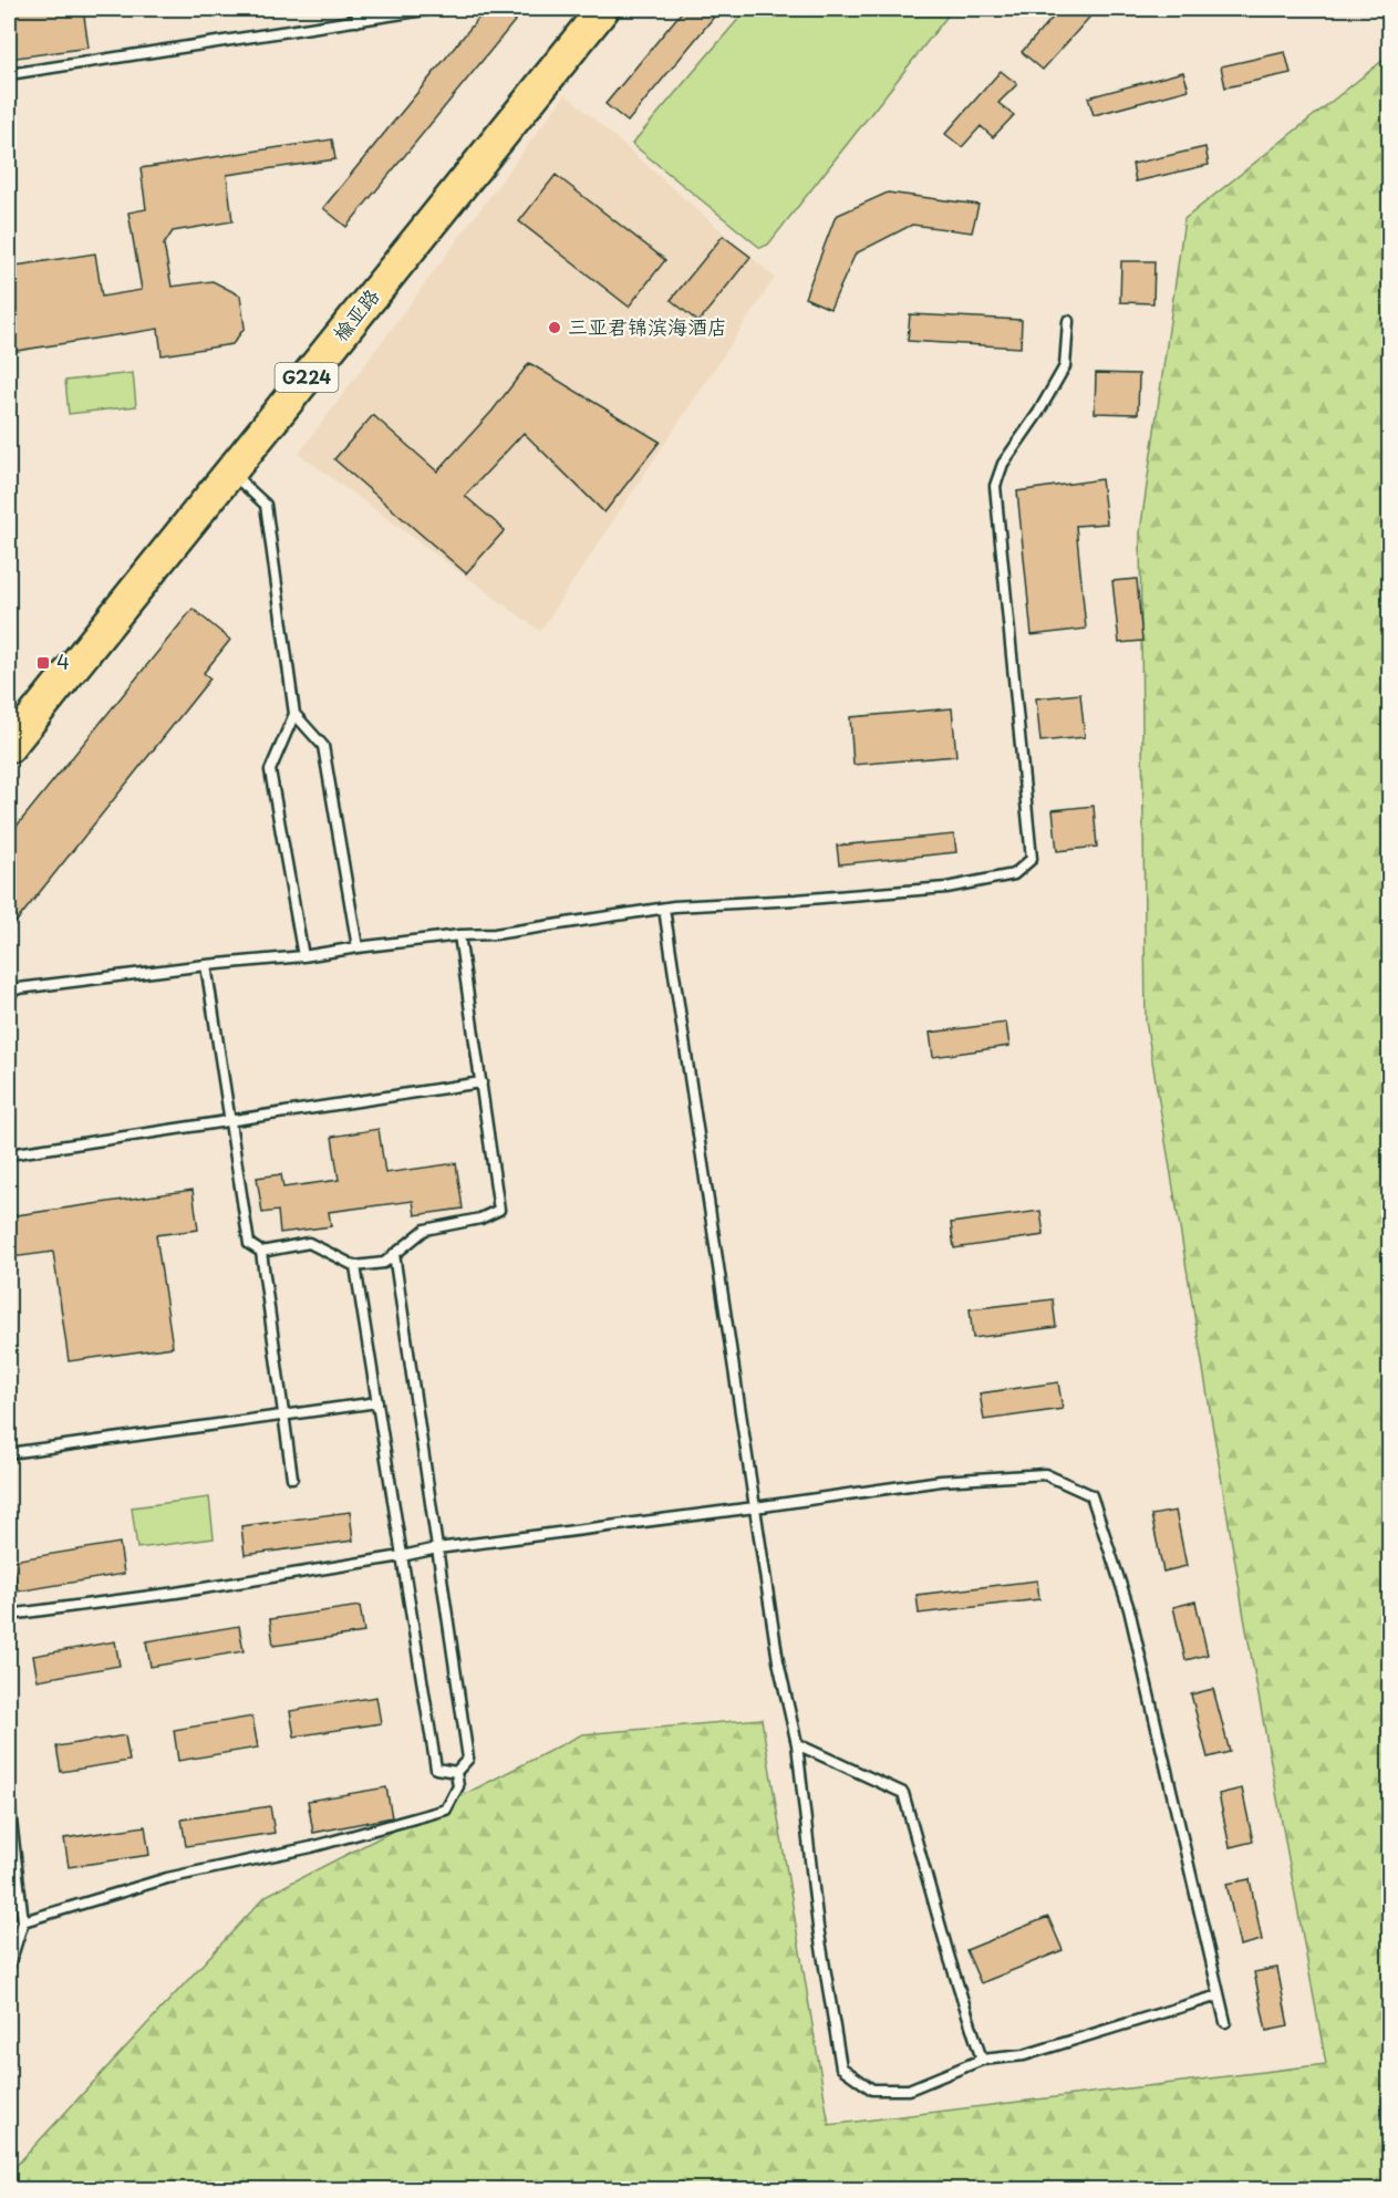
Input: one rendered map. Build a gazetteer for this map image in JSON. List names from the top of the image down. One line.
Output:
{"streets":{"highway":["榆亚路","G224"]},"places":{"other":["三亚君锦滨海酒店"],"transit":["4"]}}
